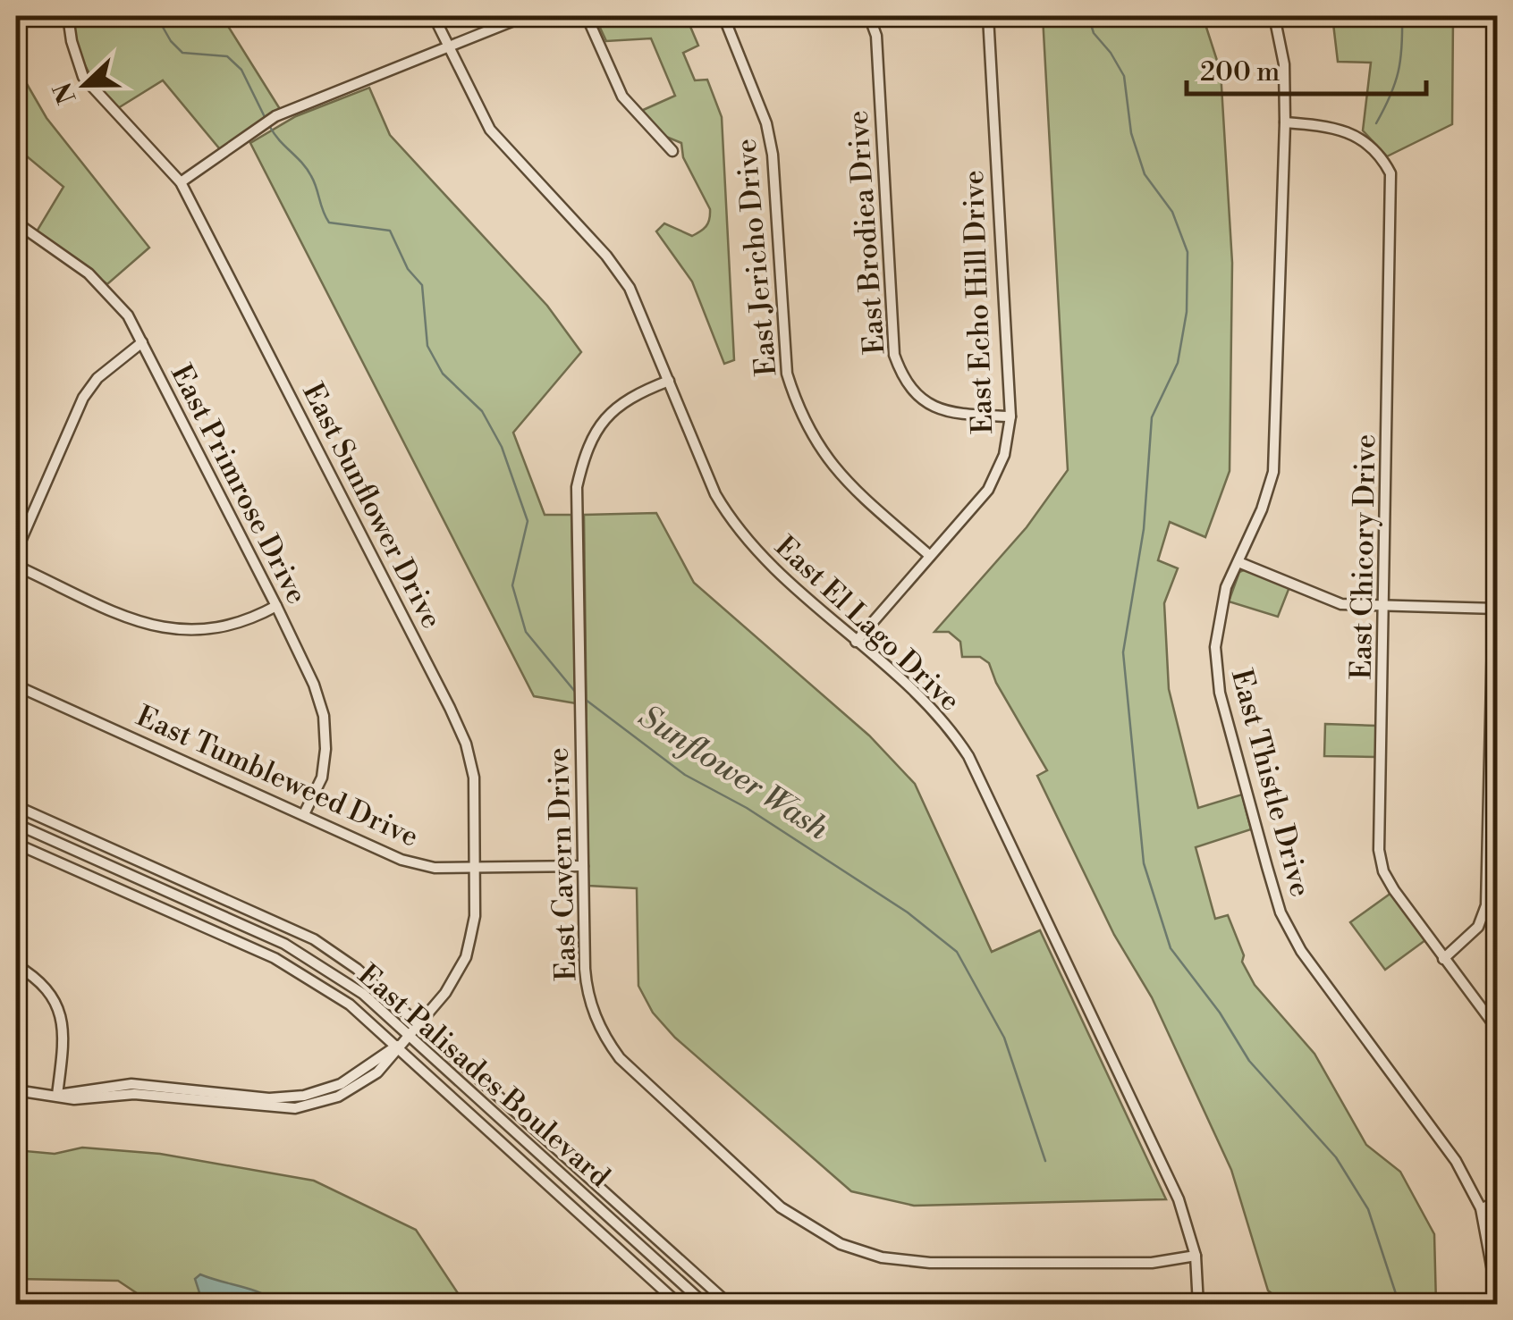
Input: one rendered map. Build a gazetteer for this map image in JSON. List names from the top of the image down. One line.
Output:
{"streets":{"street":["East Brodiea Drive","East Jericho Drive","East Echo Hill Drive","East Primrose Drive","East Sunflower Drive","East Chicory Drive","East El Lago Drive","East Tumbleweed Drive","East Thistle Drive","East Cavern Drive","East Palisades Boulevard"]},"crossings":[["East Brodiea Drive","East Echo Hill Drive"],["East Jericho Drive","East Echo Hill Drive"],["East Echo Hill Drive","East El Lago Drive"],["East Primrose Drive","East Tumbleweed Drive"],["East Sunflower Drive","East Tumbleweed Drive"],["East Sunflower Drive","East Palisades Boulevard"],["East Chicory Drive","East Thistle Drive"],["East El Lago Drive","East Cavern Drive"],["East Tumbleweed Drive","East Cavern Drive"]],"water":["Sunflower Wash"],"scale_bar":"200 m","north":"left"}
